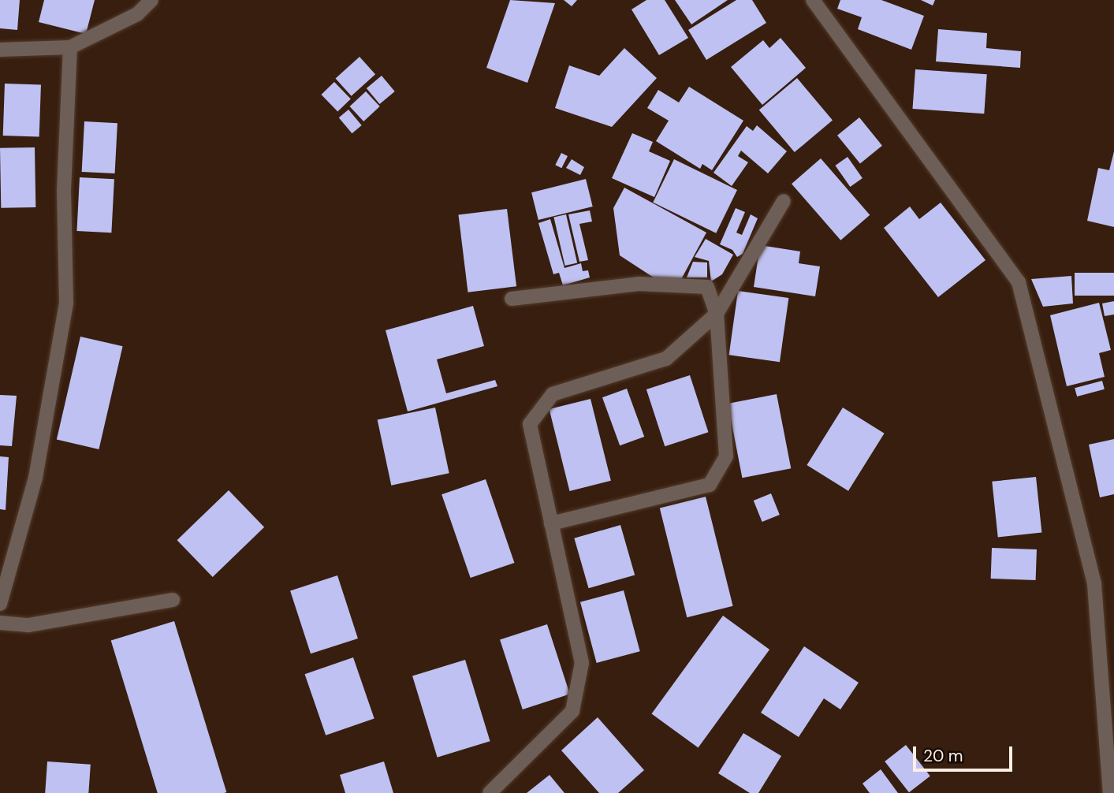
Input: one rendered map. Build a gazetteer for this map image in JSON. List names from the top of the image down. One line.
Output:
{"scale_bar":"20 m"}
